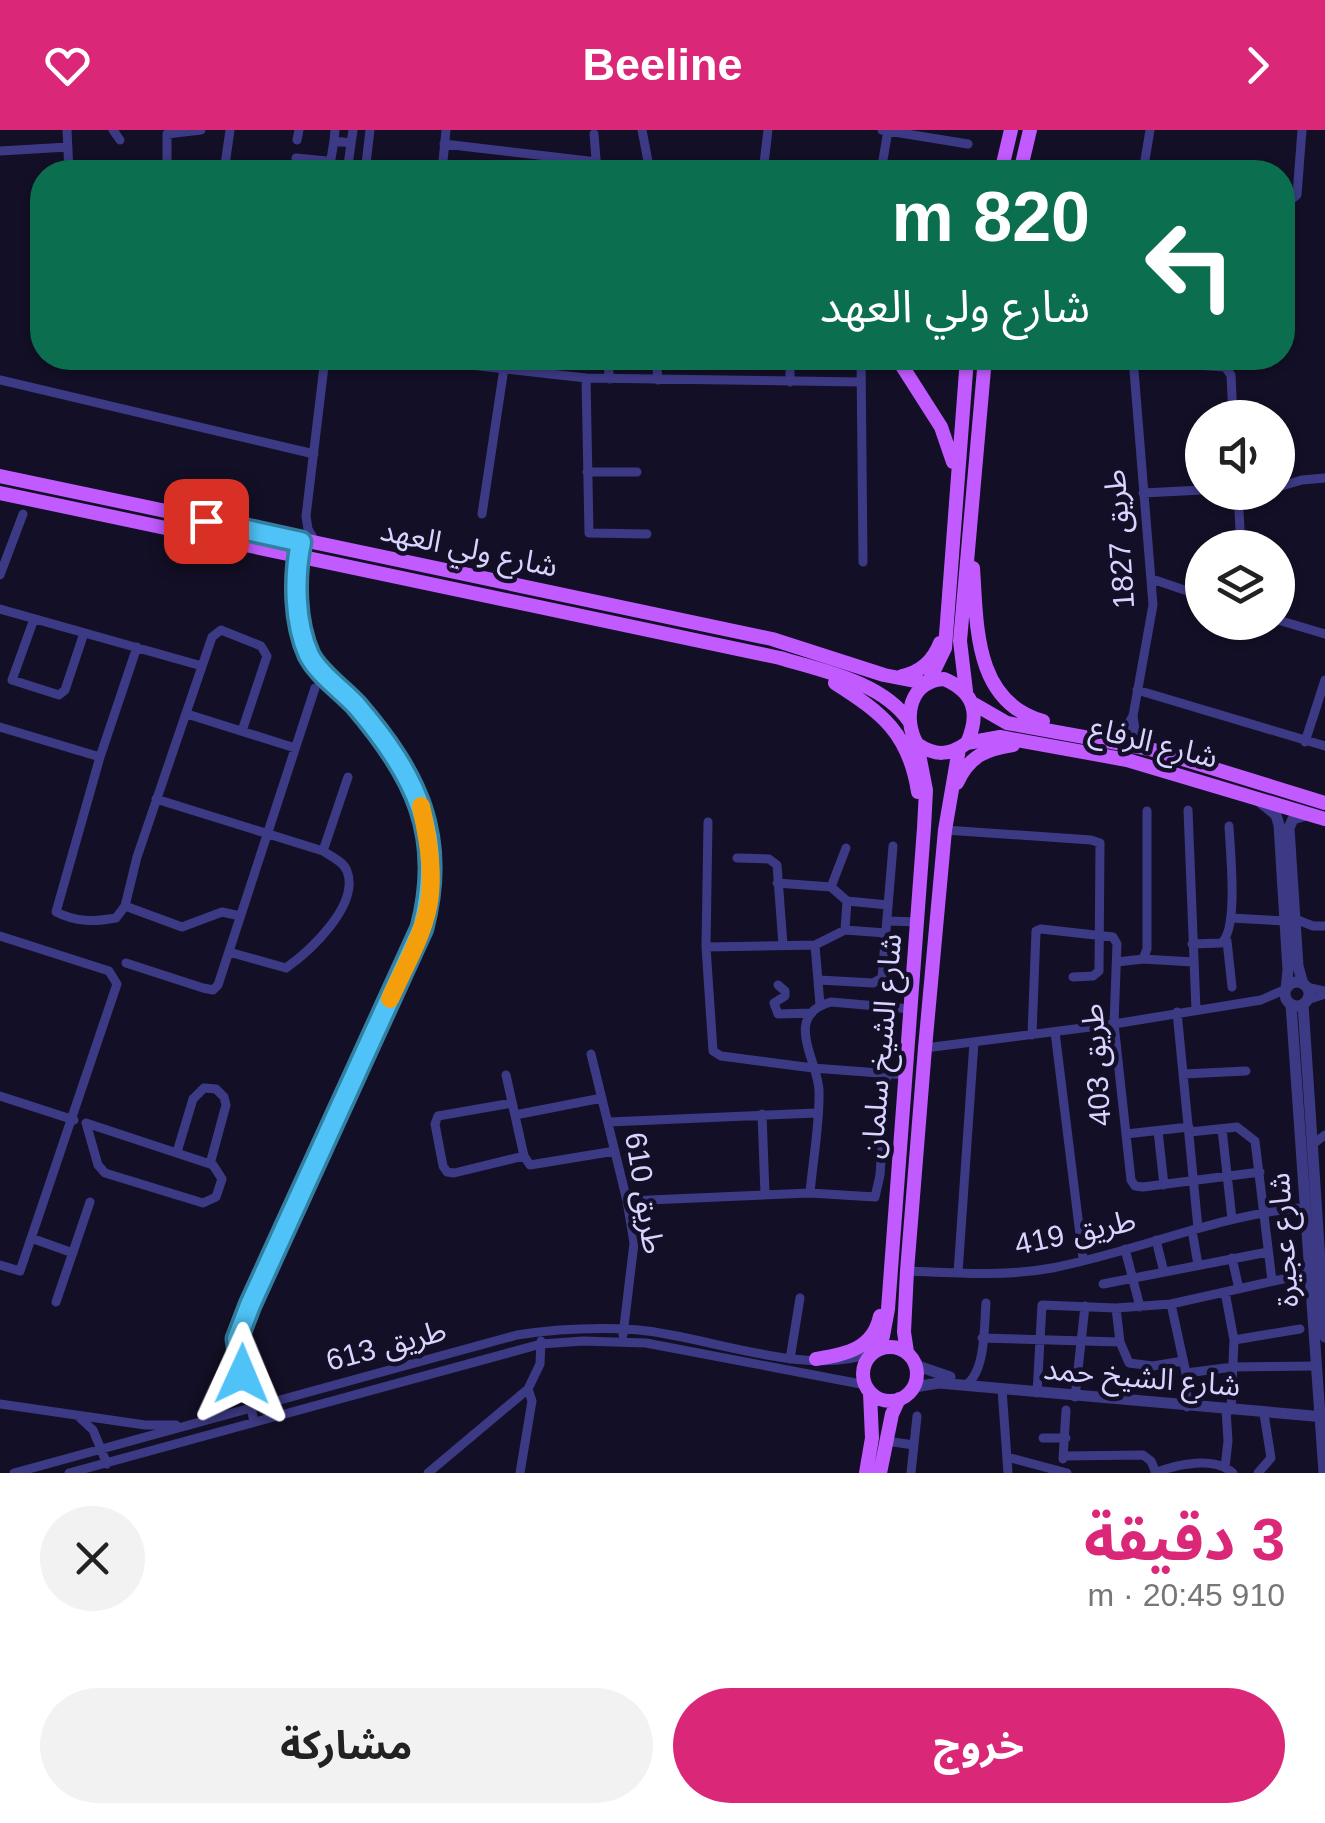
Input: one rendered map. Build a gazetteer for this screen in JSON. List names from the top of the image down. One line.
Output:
{"streets":{"main road":["شارع ولي العهد","شارع الرفاع","شارع الشيخ سلمان"],"street":["طريق 1827","طريق 403","طريق 610","طريق 419","شارع عجيرة","طريق 613","شارع الشيخ حمد"]},"crossings":[["طريق 1827","شارع الرفاع"],["شارع ولي العهد","شارع الرفاع"],["شارع ولي العهد","شارع الشيخ سلمان"],["شارع الرفاع","شارع الشيخ سلمان"],["شارع الشيخ سلمان","طريق 419"],["شارع الشيخ سلمان","طريق 613"],["شارع الشيخ سلمان","شارع الشيخ حمد"],["طريق 610","طريق 613"],["طريق 419","شارع عجيرة"],["شارع عجيرة","شارع الشيخ حمد"],["طريق 613","شارع الشيخ حمد"]],"page":{"header":"Beeline","turn":["820 m","شارع ولي العهد"],"heading":["3 دقيقة","910 m · 20:45"],"buttons":["خروج","مشاركة"]}}
